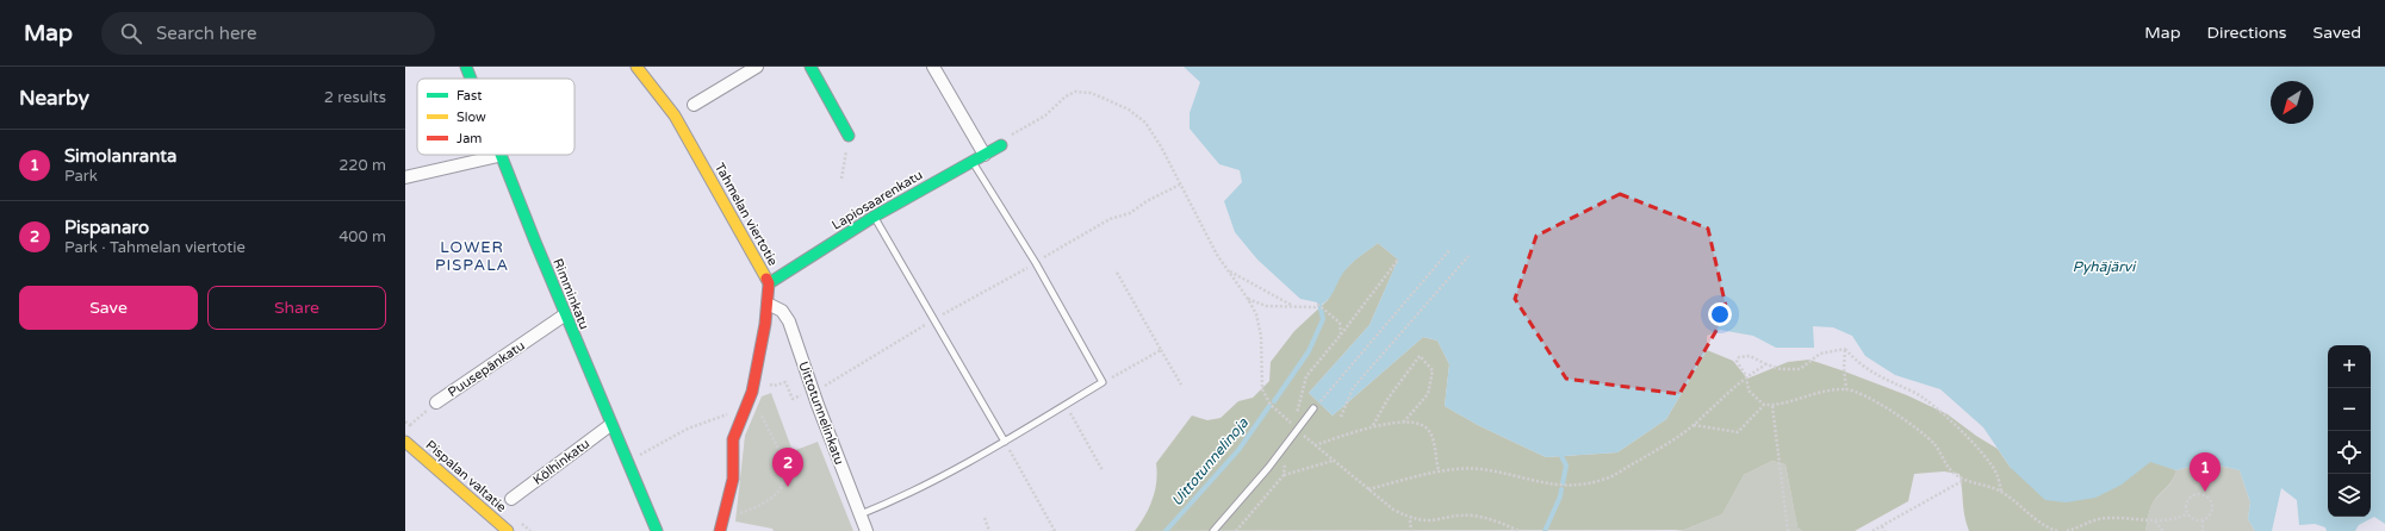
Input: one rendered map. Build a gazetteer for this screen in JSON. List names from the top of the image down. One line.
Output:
{"streets":{"street":["Lapiosaarenkatu","Tahmelan viertotie","Rimminkatu","Puusepänkatu","Uittotunnelinkatu","Kölhinkatu","Pispalan valtatie"]},"crossings":[["Lapiosaarenkatu","Tahmelan viertotie"],["Tahmelan viertotie","Uittotunnelinkatu"],["Rimminkatu","Puusepänkatu"],["Rimminkatu","Kölhinkatu"]],"districts":["LOWER PISPALA"],"water":["Pyhäjärvi","Uittotunnelinoja"],"legend":["Fast","Slow","Jam"],"north":"bottom left","page":{"header":"Map","search":"Search here","nav":["Map","Directions","Saved"],"heading":["Nearby","2 results"],"list":[{"mark":"1","name":"Simolanranta","note":"Park","value":"220 m"},{"mark":"2","name":"Pispanaro","note":"Park · Tahmelan viertotie","value":"400 m"}],"buttons":["Save","Share"],"map_buttons":["+","−"],"pins":["2","1"]}}
